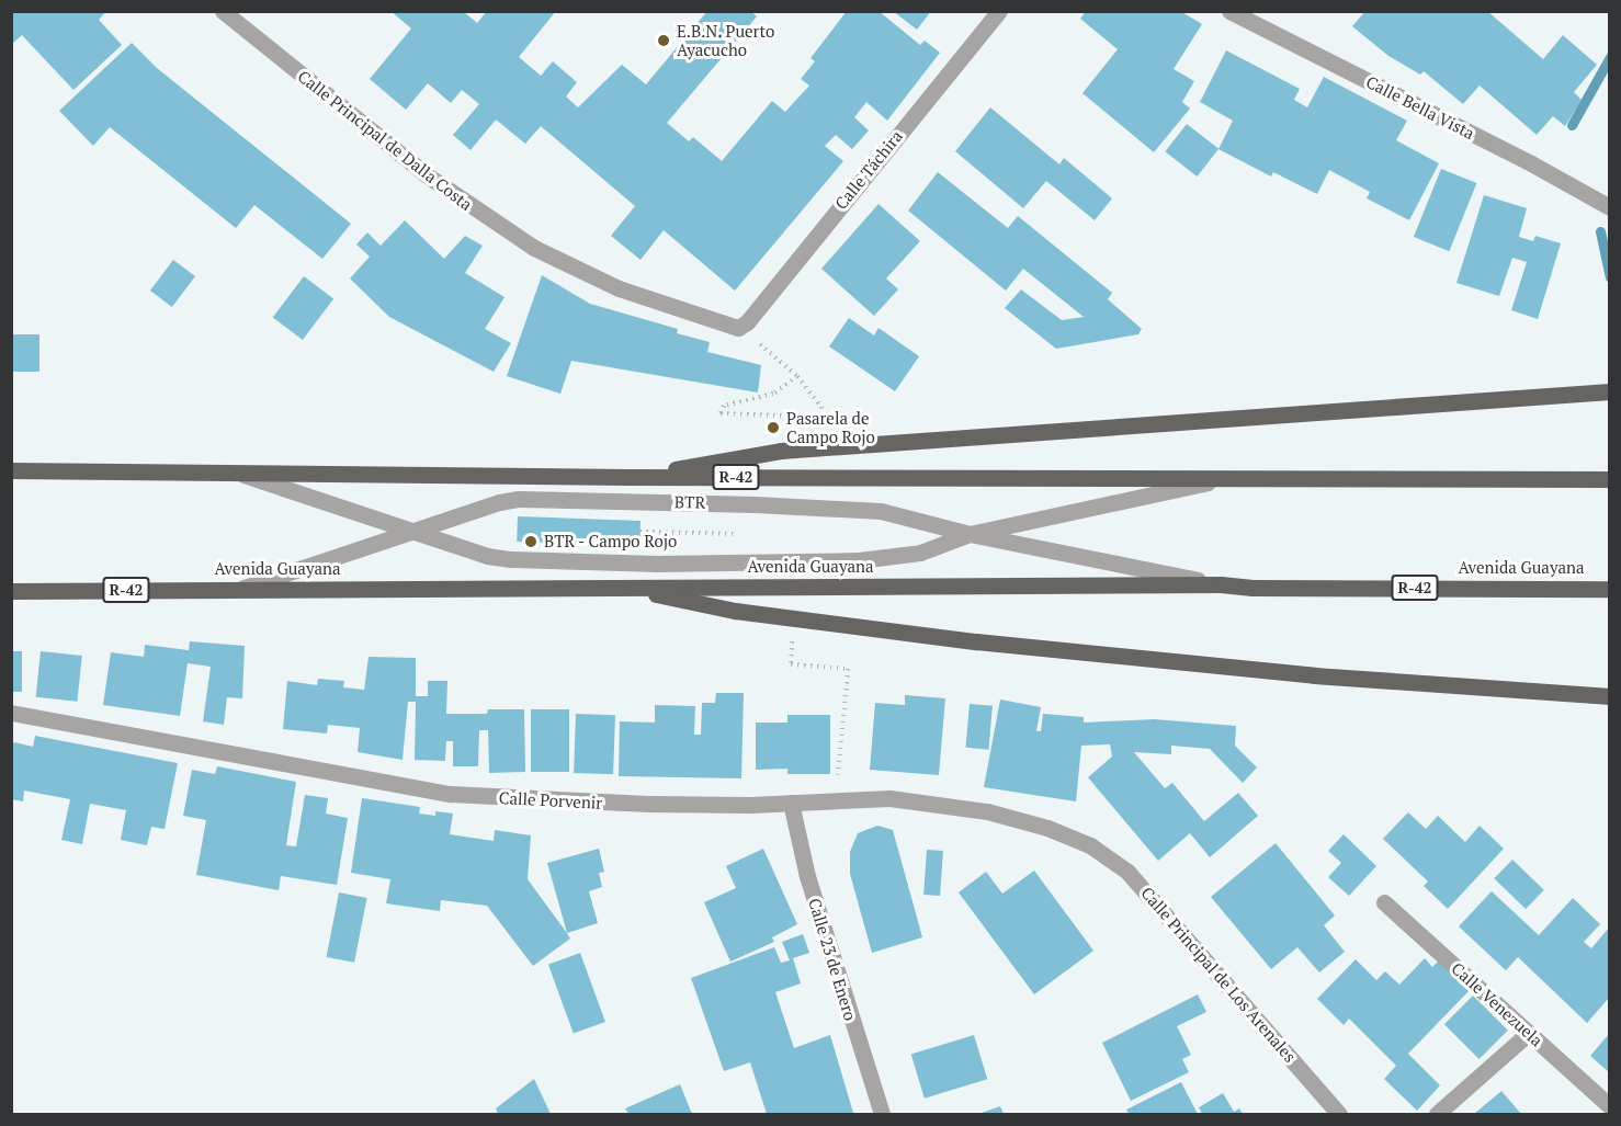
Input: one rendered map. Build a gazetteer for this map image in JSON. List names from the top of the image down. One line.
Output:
{"streets":{"main road":["R-42","Avenida Guayana"],"street":["Calle Bella Vista","Calle Principal de Dalla Costa","Calle Táchira","BTR","Calle Porvenir","Calle 23 de Enero","Calle Principal de Los Arenales","Calle Venezuela"]},"crossings":[["Calle Principal de Dalla Costa","Calle Táchira"],["R-42","BTR"],["BTR","Avenida Guayana"],["Calle Porvenir","Calle 23 de Enero"],["Calle Porvenir","Calle Principal de Los Arenales"]],"places":["E.B.N. Puerto Ayacucho","Pasarela de Campo Rojo","BTR - Campo Rojo"]}
